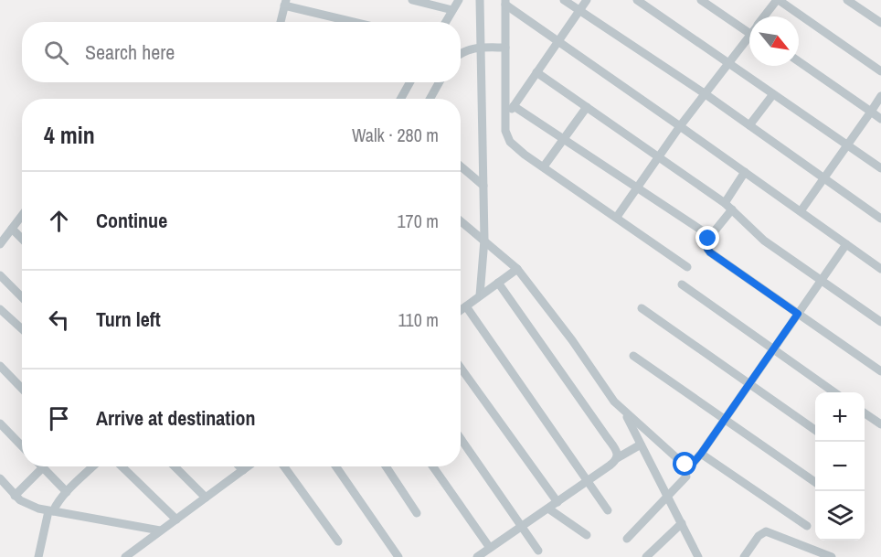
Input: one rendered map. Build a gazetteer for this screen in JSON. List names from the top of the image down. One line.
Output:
{"north":"bottom right","page":{"search":"Search here","heading":["4 min","Walk · 280 m"],"list":[["Continue","170 m"],["Turn left","110 m"],"Arrive at destination"],"map_buttons":["+","−"]}}
